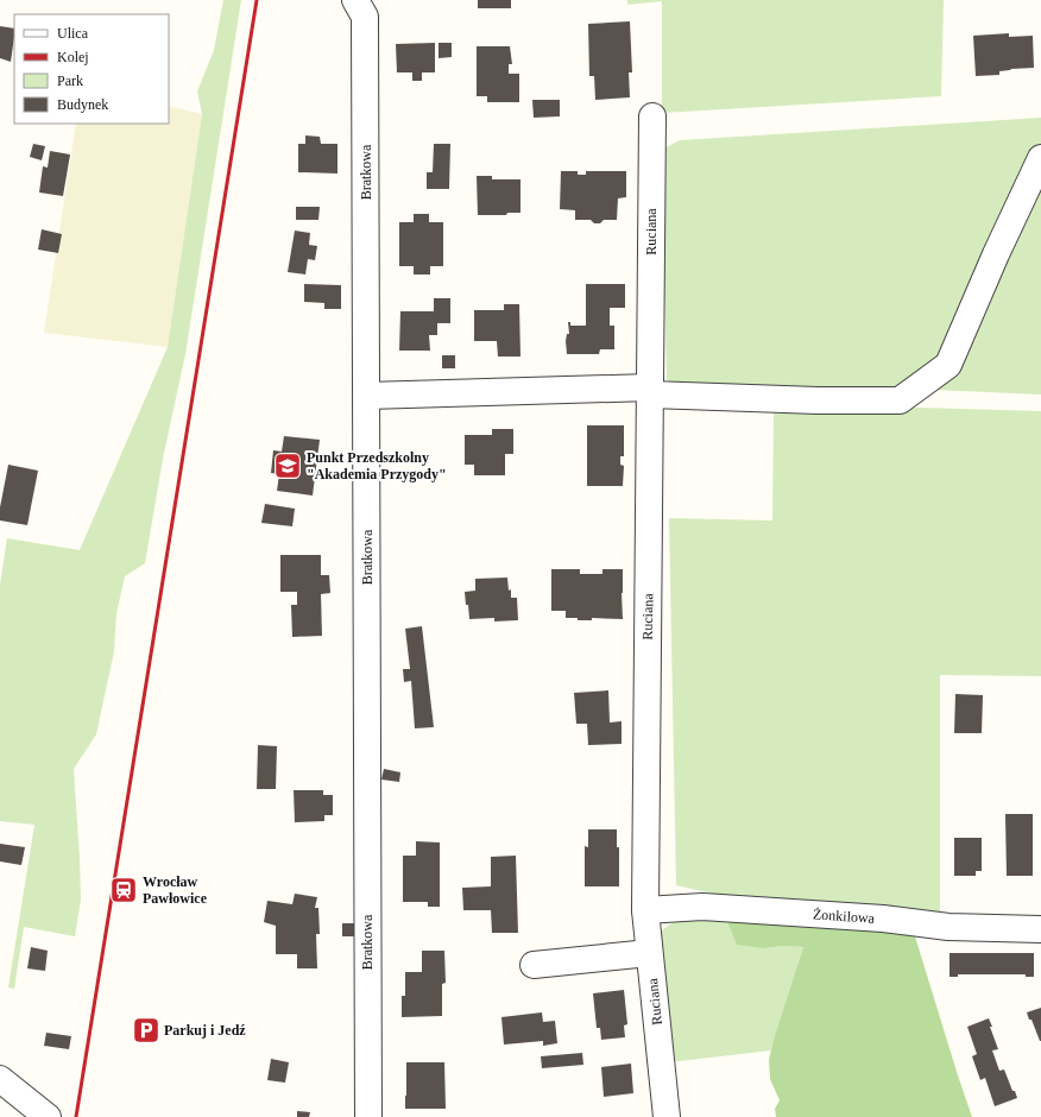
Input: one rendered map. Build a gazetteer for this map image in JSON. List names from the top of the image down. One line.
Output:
{"streets":{"street":["Bratkowa","Ruciana","Żonkilowa"]},"crossings":[["Ruciana","Żonkilowa"]],"places":{"school or university":["Punkt Przedszkolny \"Akademia Przygody\""],"station":["Wrocław Pawłowice"],"parking":["Parkuj i Jedź"]},"legend":["Ulica","Kolej","Park","Budynek"]}
